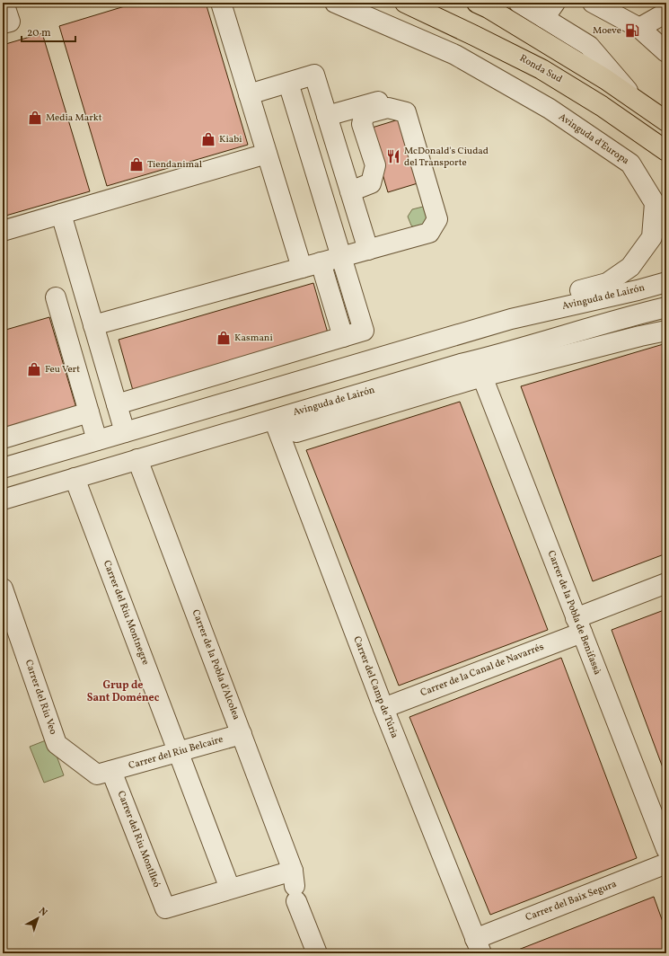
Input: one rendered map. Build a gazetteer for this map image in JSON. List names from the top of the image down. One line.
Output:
{"streets":{"main road":["Ronda Sud"],"street":["Avinguda d'Europa","Avinguda de Lairón","Carrer del Riu Montnegre","Carrer de la Pobla de Benifassà","Carrer de la Pobla d'Alcolea","Carrer de la Canal de Navarrés","Carrer del Camp de Túria","Carrer del Riu Veo","Carrer del Riu Belcaire","Carrer del Riu Montlleó","Carrer del Baix Segura"]},"crossings":[["Avinguda d'Europa","Avinguda de Lairón"],["Avinguda de Lairón","Carrer del Riu Montnegre"],["Avinguda de Lairón","Carrer de la Pobla de Benifassà"],["Avinguda de Lairón","Carrer de la Pobla d'Alcolea"],["Avinguda de Lairón","Carrer del Camp de Túria"],["Carrer del Riu Montnegre","Carrer del Riu Belcaire"],["Carrer del Riu Montnegre","Carrer del Riu Montlleó"],["Carrer de la Pobla de Benifassà","Carrer de la Canal de Navarrés"],["Carrer de la Pobla d'Alcolea","Carrer del Riu Belcaire"],["Carrer de la Canal de Navarrés","Carrer del Camp de Túria"],["Carrer del Camp de Túria","Carrer del Baix Segura"],["Carrer del Riu Veo","Carrer del Riu Belcaire"],["Carrer del Riu Veo","Carrer del Riu Montlleó"],["Carrer del Riu Belcaire","Carrer del Riu Montlleó"]],"districts":["Grup de Sant Doménec"],"places":{"fuel station":["Moeve"],"shop":["Media Markt","Kiabi","Tiendanimal","Kasmani","Feu Vert"],"restaurant":["McDonald's Ciudad del Transporte"]},"scale_bar":"20 m","north":"top right"}
